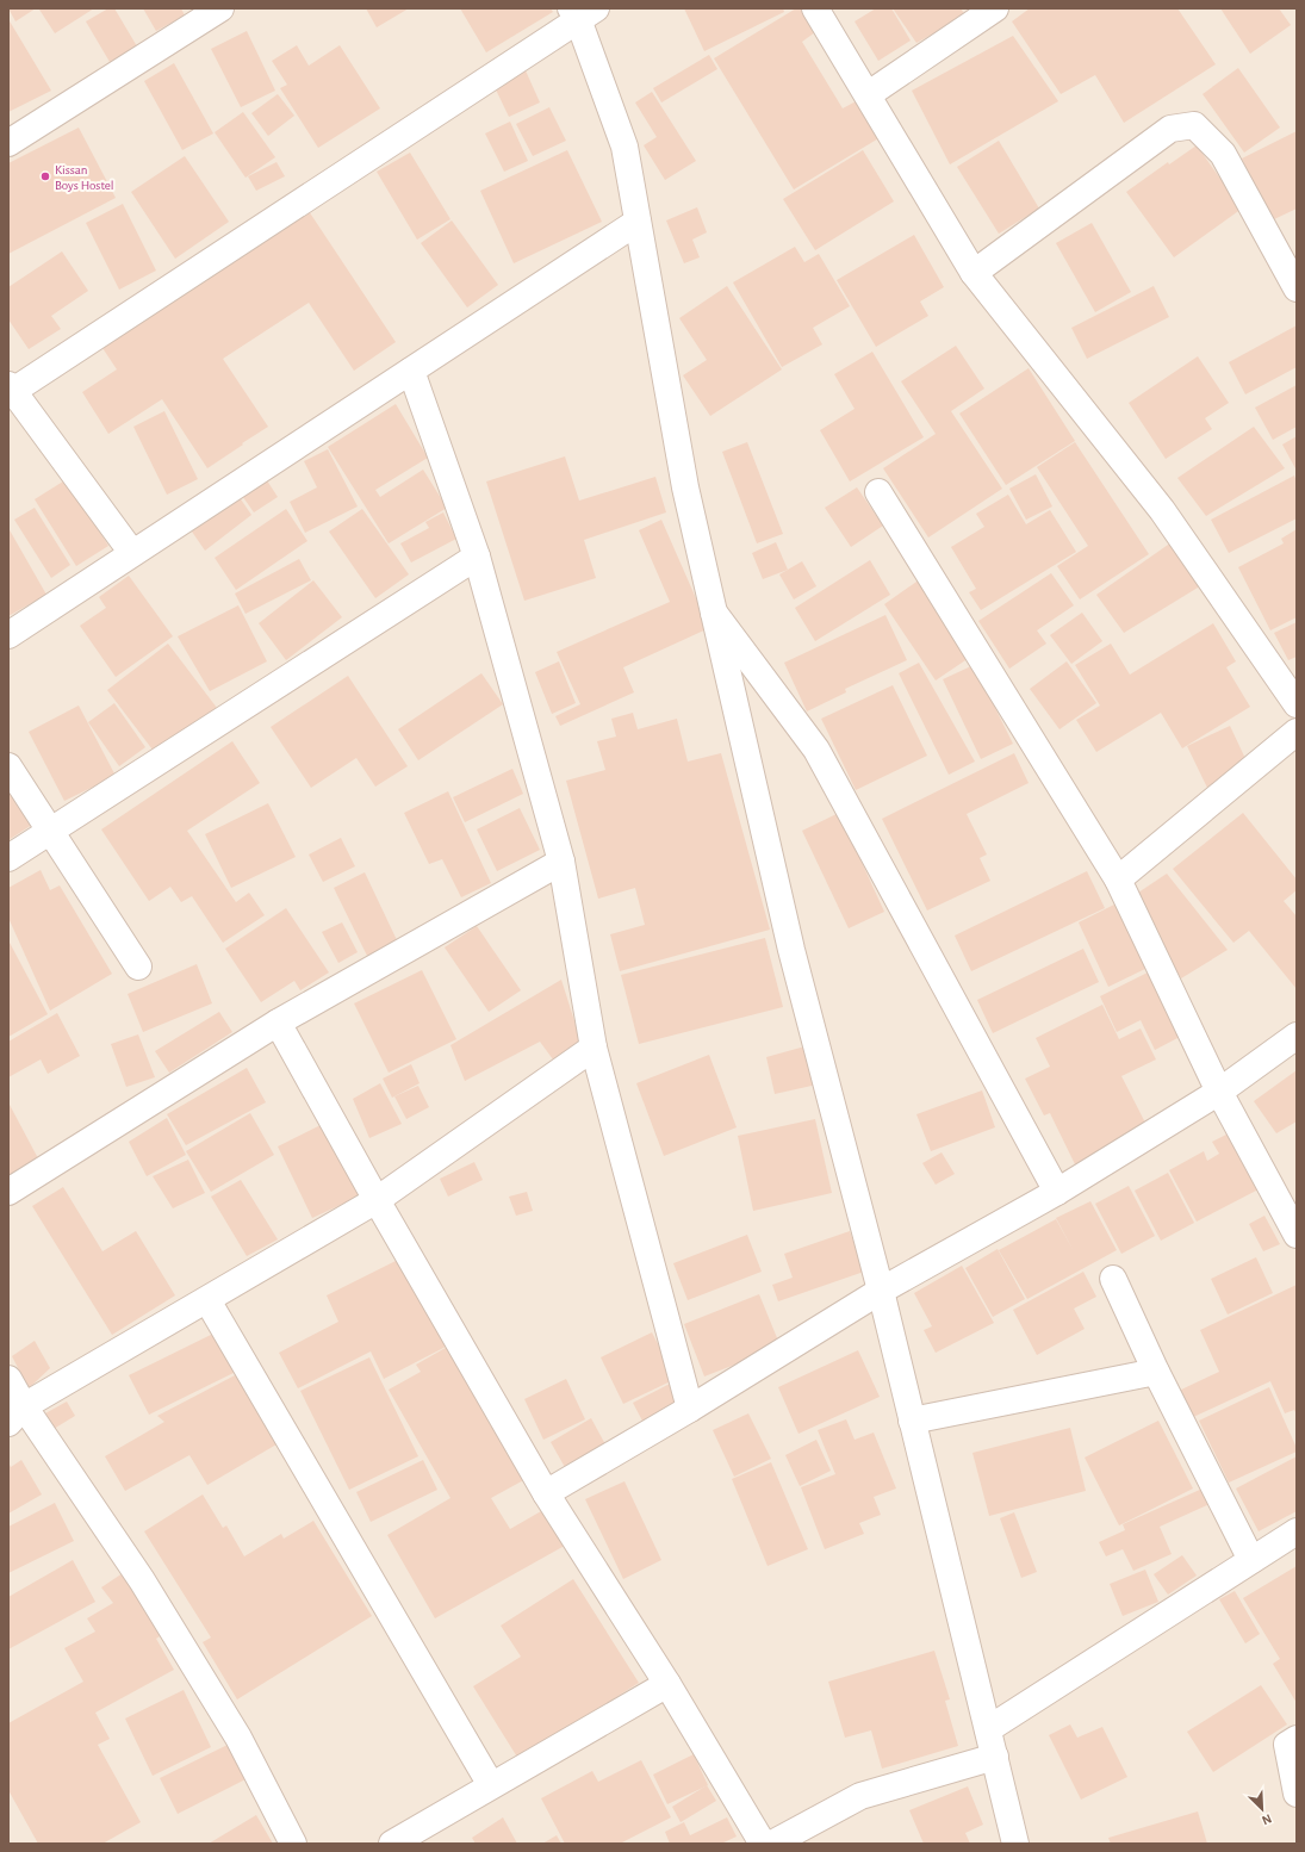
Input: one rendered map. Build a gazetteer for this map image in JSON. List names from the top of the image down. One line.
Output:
{"places":["Kissan Boys Hostel"],"north":"bottom right"}
